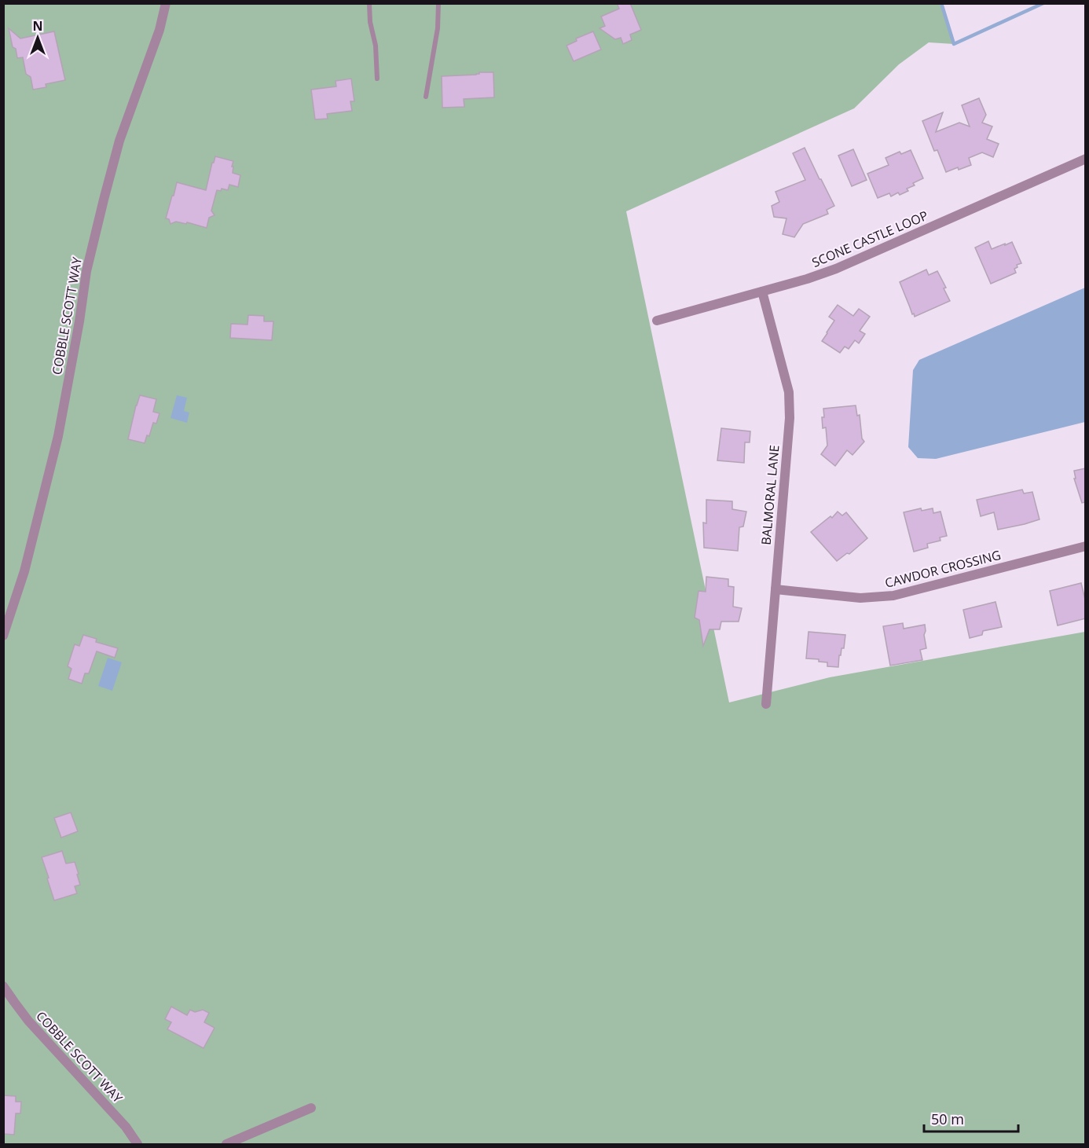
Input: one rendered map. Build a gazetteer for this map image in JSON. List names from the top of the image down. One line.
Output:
{"streets":{"street":["SCONE CASTLE LOOP","COBBLE SCOTT WAY","BALMORAL LANE","CAWDOR CROSSING"]},"crossings":[["SCONE CASTLE LOOP","BALMORAL LANE"],["BALMORAL LANE","CAWDOR CROSSING"]],"scale_bar":"50 m","north":"top"}
